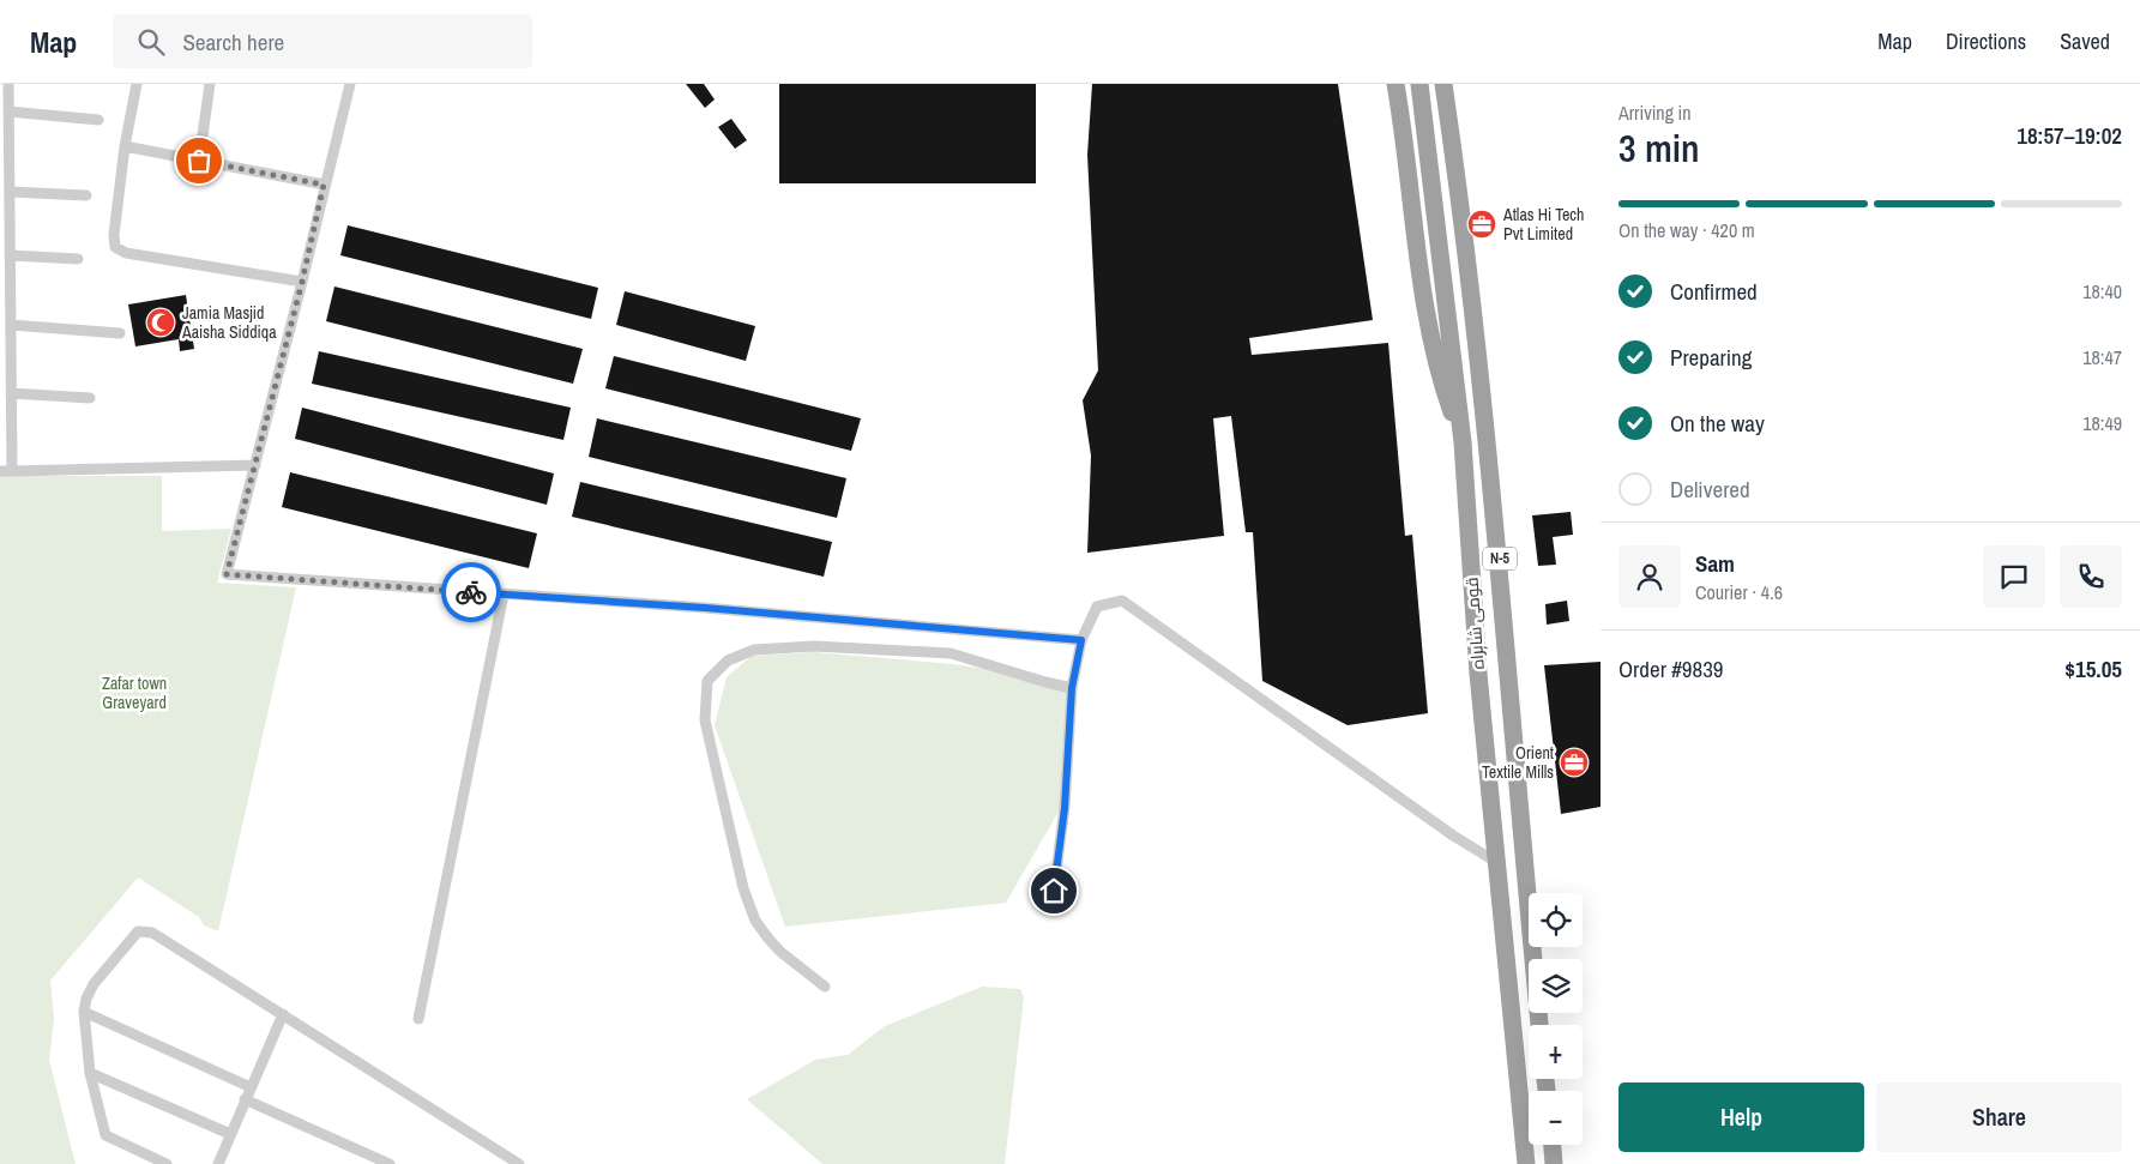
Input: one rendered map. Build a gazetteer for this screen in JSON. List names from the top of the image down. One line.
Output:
{"streets":{"highway":["N-5","قومی شاہراہ"]},"parks":["Zafar town Graveyard"],"places":{"office":["Atlas Hi Tech Pvt Limited","Orient Textile Mills"],"mosque":["Jamia Masjid Aaisha Siddiqa"]},"page":{"header":"Map","search":"Search here","nav":["Map","Directions","Saved"],"heading":["3 min","Arriving in","18:57–19:02"],"panel":["Sam","Courier · 4.6","Order #9839","$15.05"],"bar":"On the way · 420 m","list":[["Confirmed","18:40"],["Preparing","18:47"],["On the way","18:49"],"Delivered"],"map_buttons":["+","−"],"buttons":["Help","Share"]}}
